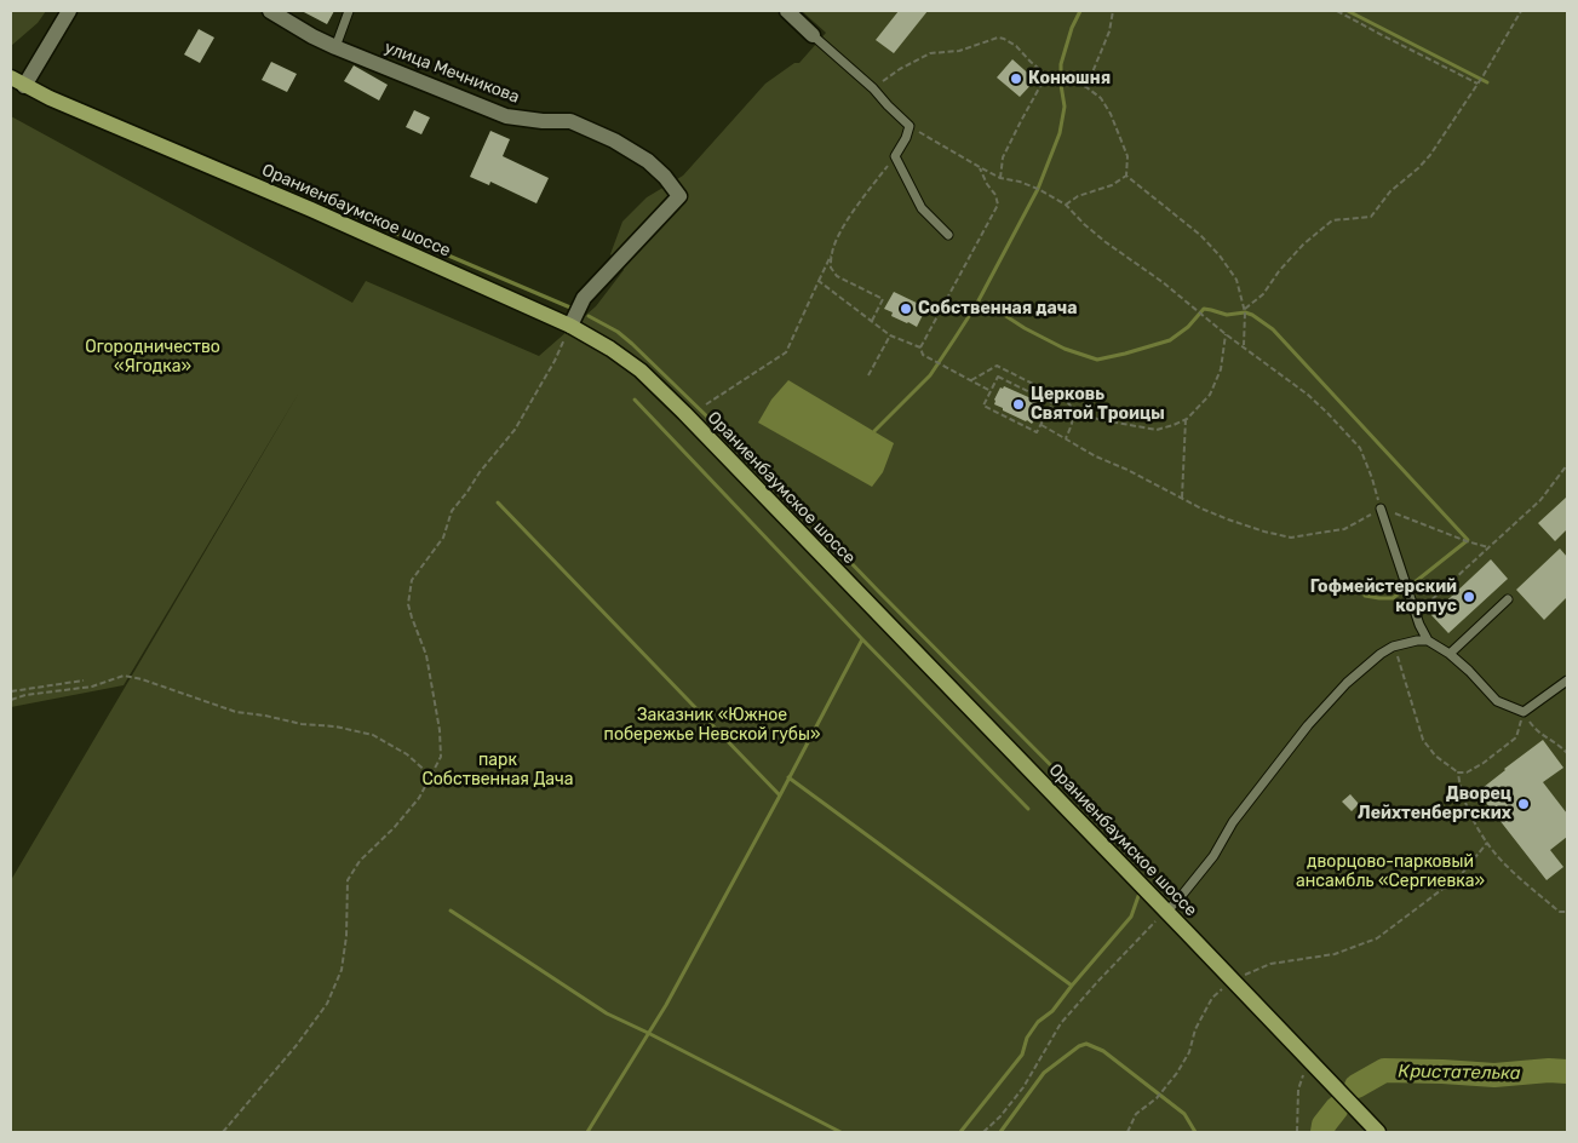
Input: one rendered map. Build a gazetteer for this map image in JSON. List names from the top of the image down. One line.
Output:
{"streets":{"main road":["Ораниенбаумское шоссе"],"street":["улица Мечникова"]},"crossings":[["улица Мечникова","Ораниенбаумское шоссе"]],"water":["Кристателька"],"parks":["Огородничество «Ягодка»","Заказник «Южное побережье Невской губы»","парк Собственная Дача","дворцово-парковый ансамбль «Сергиевка»"],"places":["Конюшня","Собственная дача","Церковь Святой Троицы","Гофмейстерский корпус","Дворец Лейхтенбергских"]}
